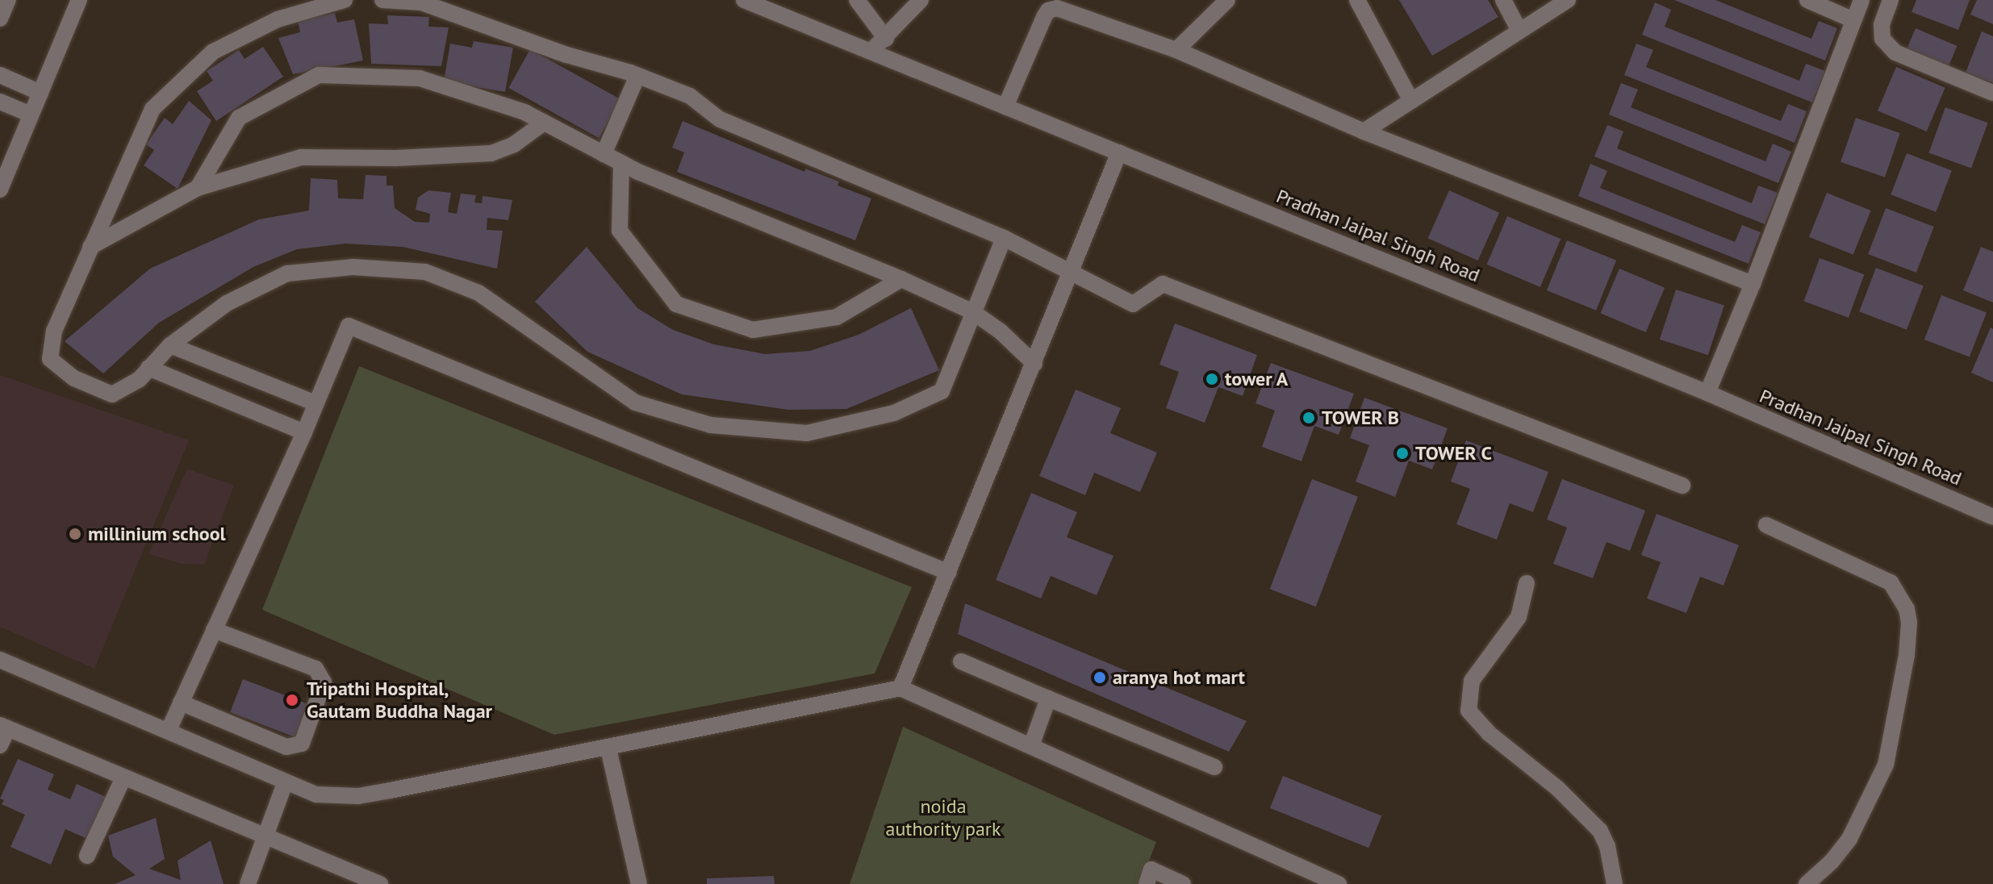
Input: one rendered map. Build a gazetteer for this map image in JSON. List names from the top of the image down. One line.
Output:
{"streets":{"street":["Pradhan Jaipal Singh Road"]},"parks":["noida authority park"],"places":["tower A","TOWER B","TOWER C","millinium school","aranya hot mart","Tripathi Hospital, Gautam Buddha Nagar"]}
